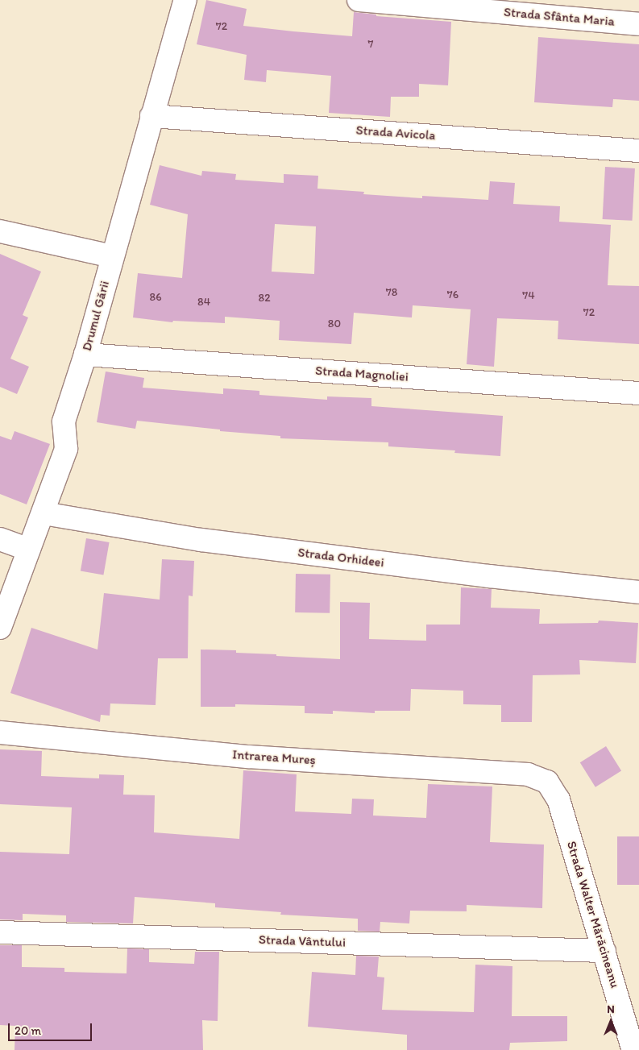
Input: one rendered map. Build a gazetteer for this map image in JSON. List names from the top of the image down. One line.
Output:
{"streets":{"street":["Strada Sfânta Maria","Strada Avicola","Drumul Gării","Strada Magnoliei","Strada Orhideei","Intrarea Mureș","Strada Walter Mărăcineanu","Strada Vântului"]},"crossings":[["Strada Avicola","Drumul Gării"],["Drumul Gării","Strada Magnoliei"],["Drumul Gării","Strada Orhideei"],["Intrarea Mureș","Strada Walter Mărăcineanu"],["Strada Walter Mărăcineanu","Strada Vântului"]],"house_numbers":["72","7","78","76","74","86","82","84","72","80"],"scale_bar":"20 m","north":"top"}
